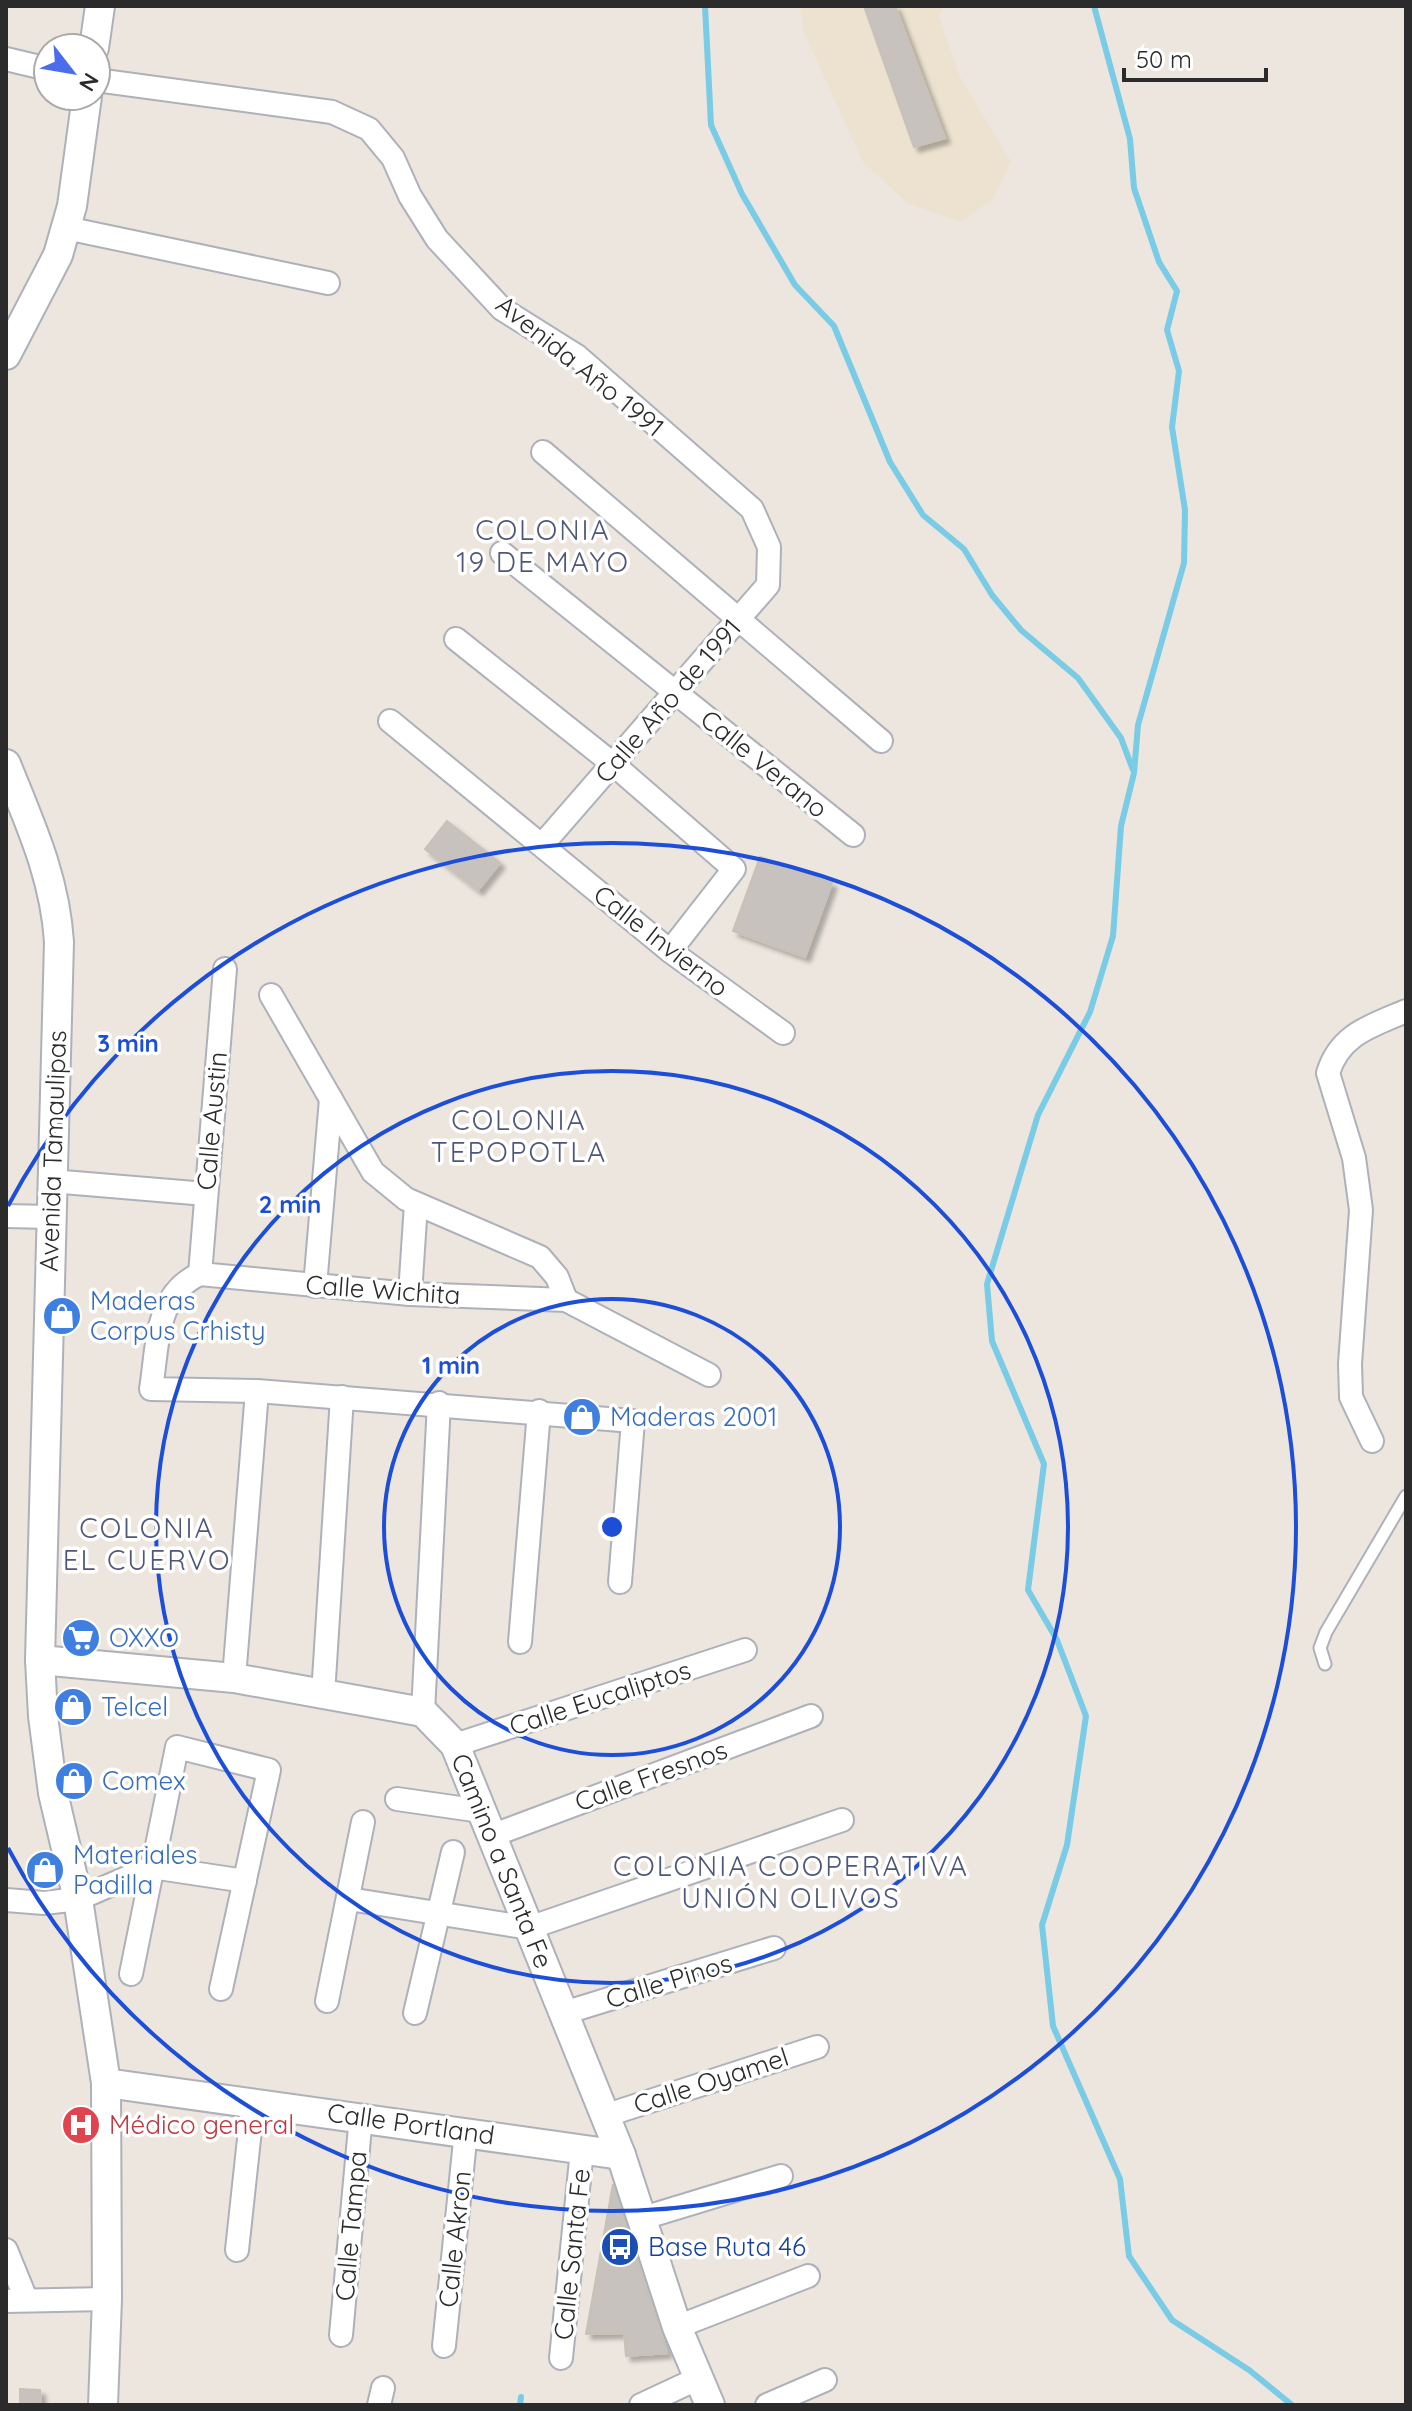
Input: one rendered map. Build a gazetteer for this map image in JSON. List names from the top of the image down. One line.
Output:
{"streets":{"street":["Avenida Año 1991","Calle Año de 1991","Calle Verano","Calle Invierno","Calle Austin","Avenida Tamaulipas","Calle Wichita","Calle Eucaliptos","Calle Fresnos","Camino a Santa Fe","Calle Pinos","Calle Oyamel","Calle Portland","Calle Tampa","Calle Akron","Calle Santa Fe"]},"crossings":[["Avenida Año 1991","Calle Año de 1991"],["Calle Año de 1991","Calle Verano"],["Calle Año de 1991","Calle Invierno"],["Calle Austin","Calle Wichita"],["Avenida Tamaulipas","Calle Portland"],["Calle Eucaliptos","Camino a Santa Fe"],["Calle Fresnos","Camino a Santa Fe"],["Camino a Santa Fe","Calle Pinos"],["Camino a Santa Fe","Calle Oyamel"],["Camino a Santa Fe","Calle Portland"],["Calle Portland","Calle Tampa"],["Calle Portland","Calle Akron"],["Calle Portland","Calle Santa Fe"]],"districts":["COLONIA 19 DE MAYO","COLONIA TEPOPOTLA","COLONIA EL CUERVO","COLONIA COOPERATIVA UNIÓN OLIVOS"],"places":{"shop":["Maderas Corpus Crhisty","Maderas 2001","Telcel","Comex","Materiales Padilla"],"supermarket":["OXXO"],"hospital":["Médico general"],"bus stop":["Base Ruta 46"]},"scale_bar":"50 m","north":"bottom right","rings":["3 min","2 min","1 min"]}
